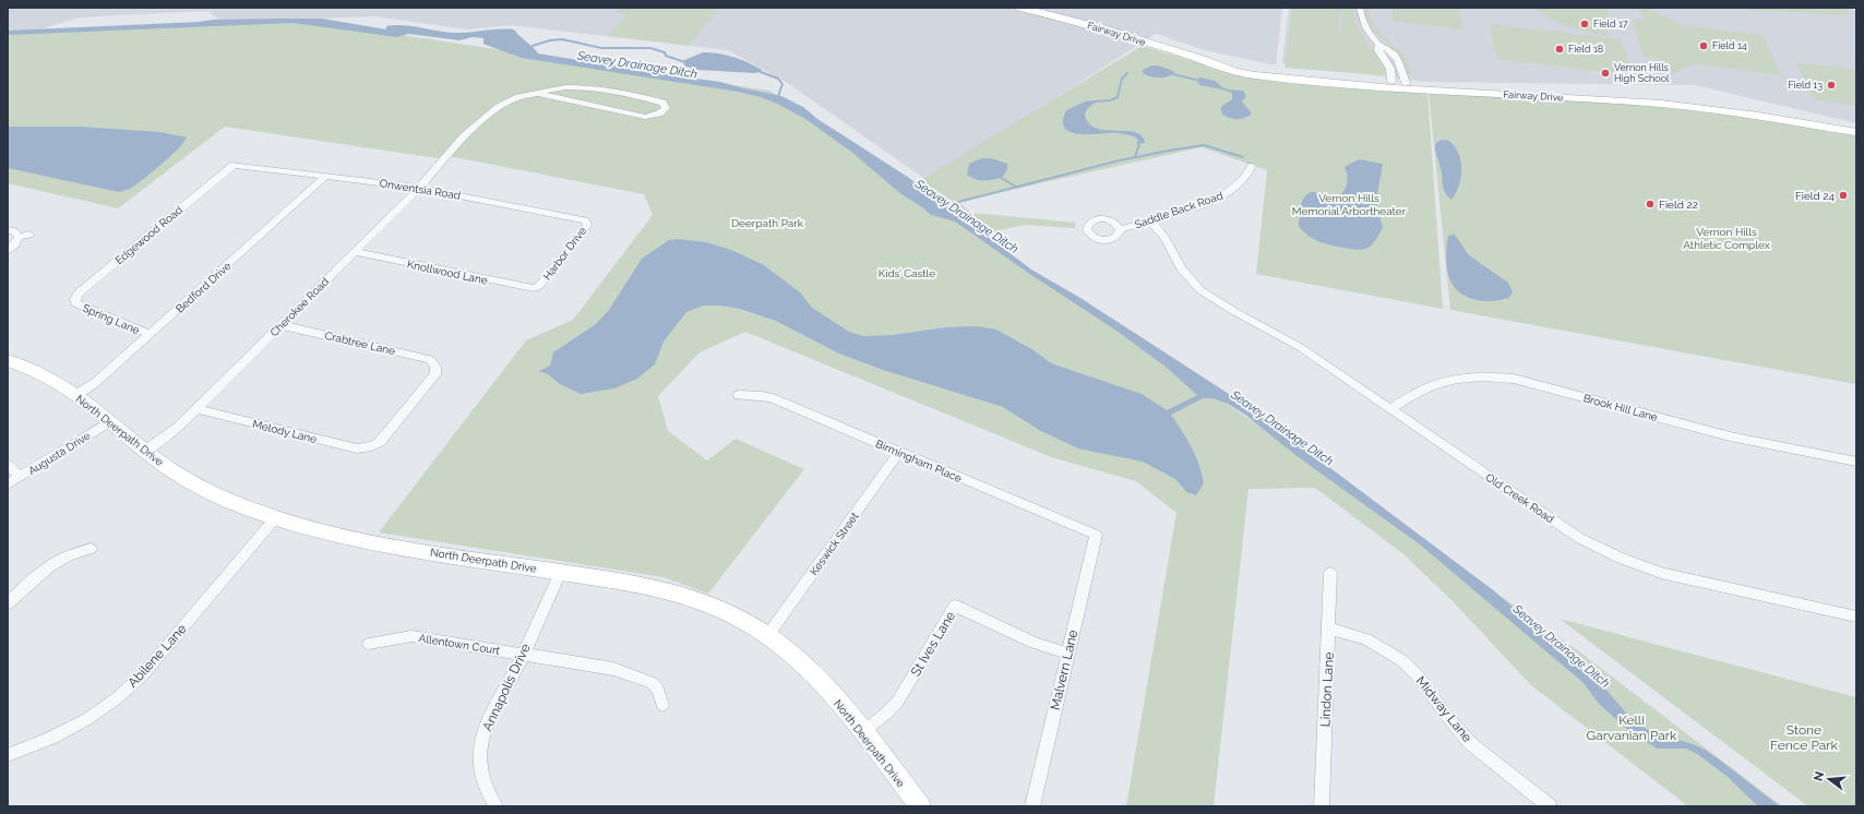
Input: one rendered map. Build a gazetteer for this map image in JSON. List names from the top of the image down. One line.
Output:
{"streets":{"main road":["Fairway Drive","North Deerpath Drive"],"street":["Onwentsia Road","Saddle Back Road","Edgewood Road","Harbor Drive","Knollwood Lane","Bedford Drive","Cherokee Road","Spring Lane","Crabtree Lane","Brook Hill Lane","Melody Lane","Augusta Drive","Birmingham Place","Old Creek Road","Keswick Street","Allentown Court","St Ives Lane","Abilene Lane","Malvern Lane","Annapolis Drive","Lindon Lane","Midway Lane"]},"crossings":[["Onwentsia Road","Edgewood Road"],["Onwentsia Road","Harbor Drive"],["Onwentsia Road","Bedford Drive"],["Onwentsia Road","Cherokee Road"],["Saddle Back Road","Old Creek Road"],["Edgewood Road","Spring Lane"],["Harbor Drive","Knollwood Lane"],["Knollwood Lane","Cherokee Road"],["Bedford Drive","Spring Lane"],["Bedford Drive","North Deerpath Drive"],["Cherokee Road","Crabtree Lane"],["Cherokee Road","North Deerpath Drive"],["Cherokee Road","Melody Lane"],["Crabtree Lane","Melody Lane"],["Brook Hill Lane","Old Creek Road"],["North Deerpath Drive","Augusta Drive"],["North Deerpath Drive","Keswick Street"],["North Deerpath Drive","St Ives Lane"],["North Deerpath Drive","Abilene Lane"],["North Deerpath Drive","Annapolis Drive"],["Birmingham Place","Keswick Street"],["Birmingham Place","Malvern Lane"],["Allentown Court","Annapolis Drive"],["St Ives Lane","Malvern Lane"],["Lindon Lane","Midway Lane"]],"water":["Seavey Drainage Ditch"],"parks":["Vernon Hills Memorial Arbortheater","Deerpath Park","Vernon Hills Athletic Complex","Kids’ Castle","Kelli Garvanian Park","Stone Fence Park"],"places":["Field 17","Field 14","Field 18","Vernon Hills High School","Field 13","Field 24","Field 22"],"north":"left"}
